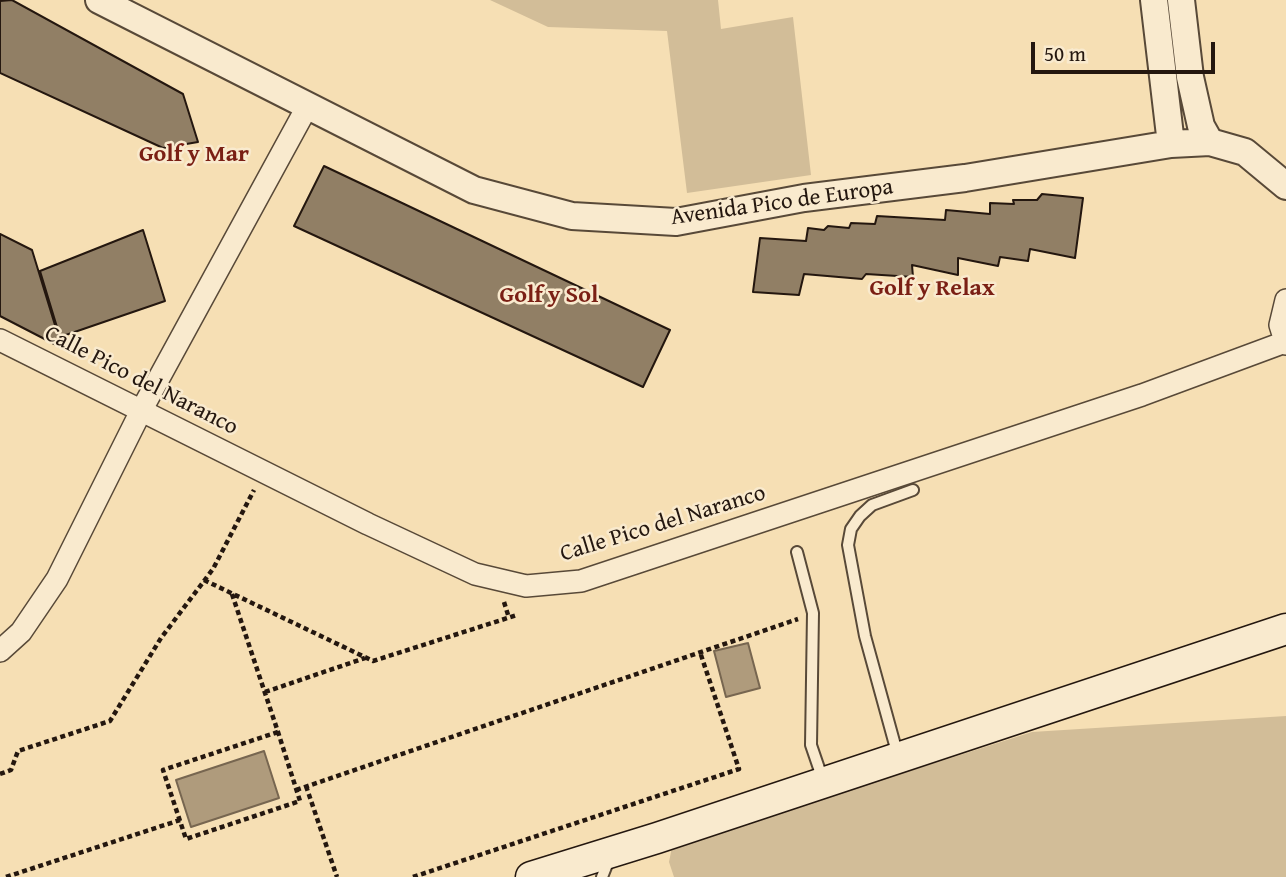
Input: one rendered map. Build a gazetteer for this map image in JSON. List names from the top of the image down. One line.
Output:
{"streets":{"street":["Avenida Pico de Europa","Calle Pico del Naranco"]},"districts":["Golf y Mar","Golf y Relax","Golf y Sol"],"scale_bar":"50 m"}
